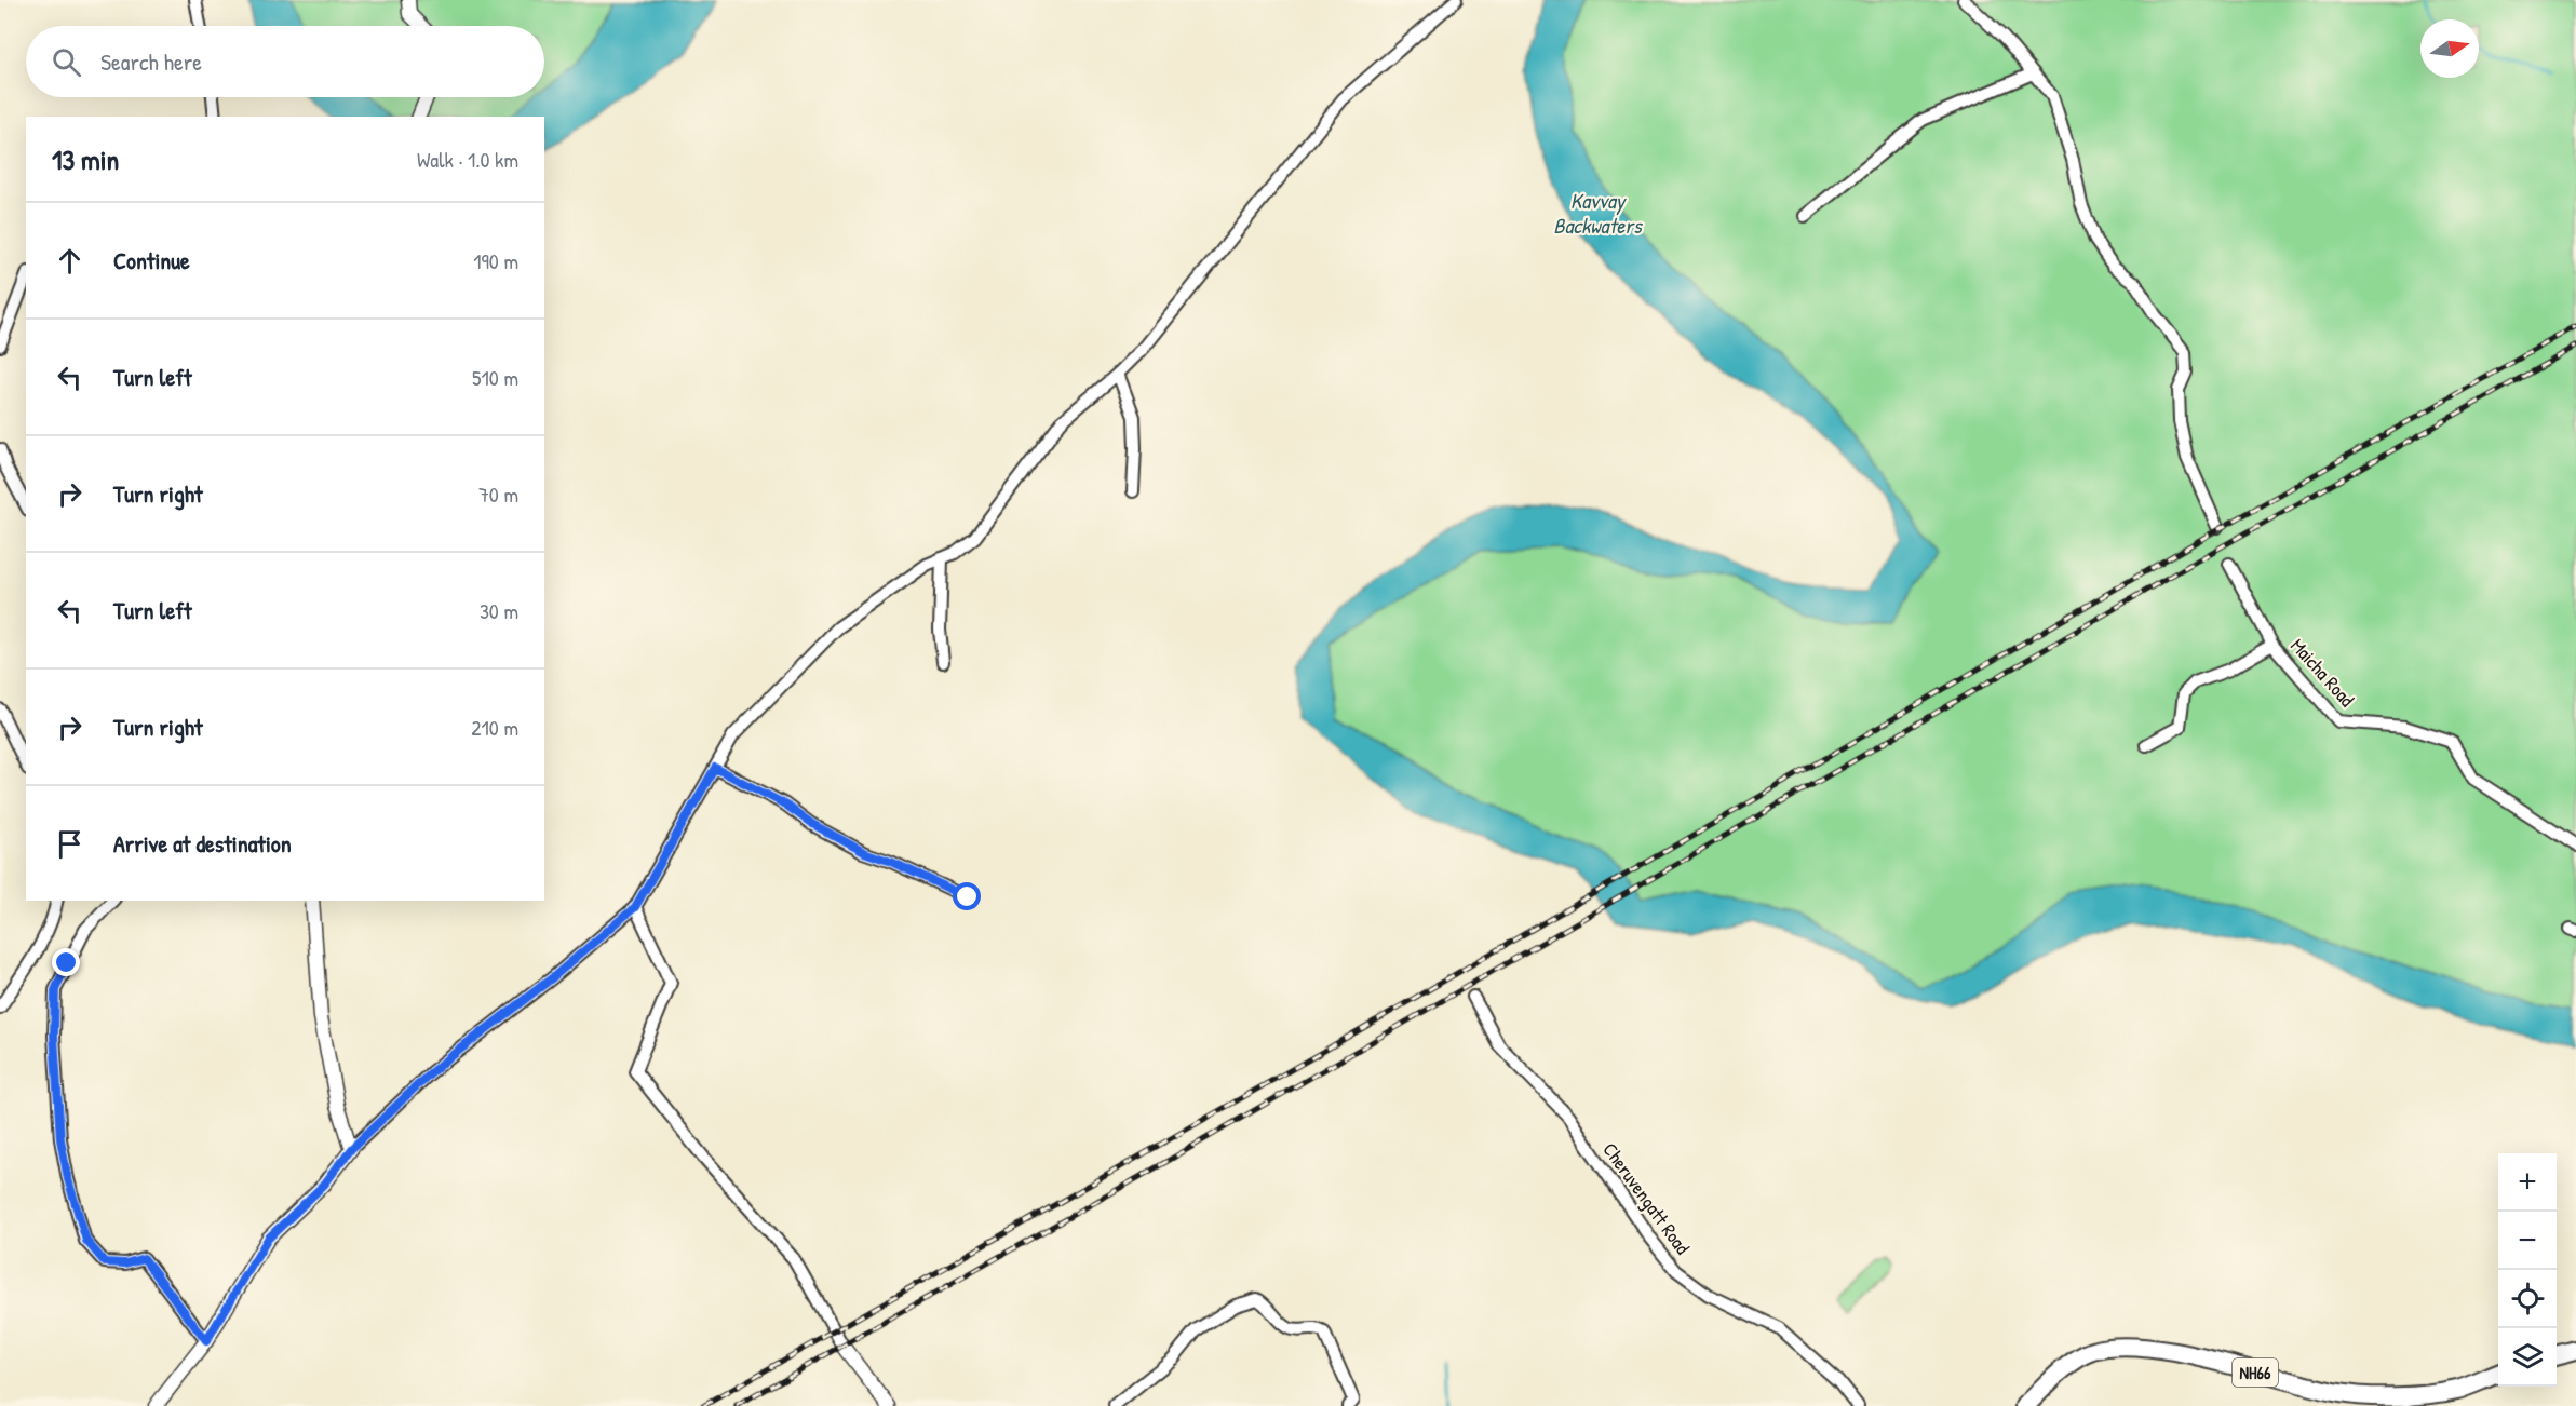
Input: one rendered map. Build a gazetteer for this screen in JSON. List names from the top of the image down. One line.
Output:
{"streets":{"highway":["NH66"],"street":["Maicha Road","Cheruvengatt Road"]},"water":["Kavvay Backwaters"],"north":"right","page":{"search":"Search here","heading":["13 min","Walk · 1.0 km"],"list":[["Continue","190 m"],["Turn left","510 m"],["Turn right","70 m"],["Turn left","30 m"],["Turn right","210 m"],"Arrive at destination"],"map_buttons":["+","−"]}}
